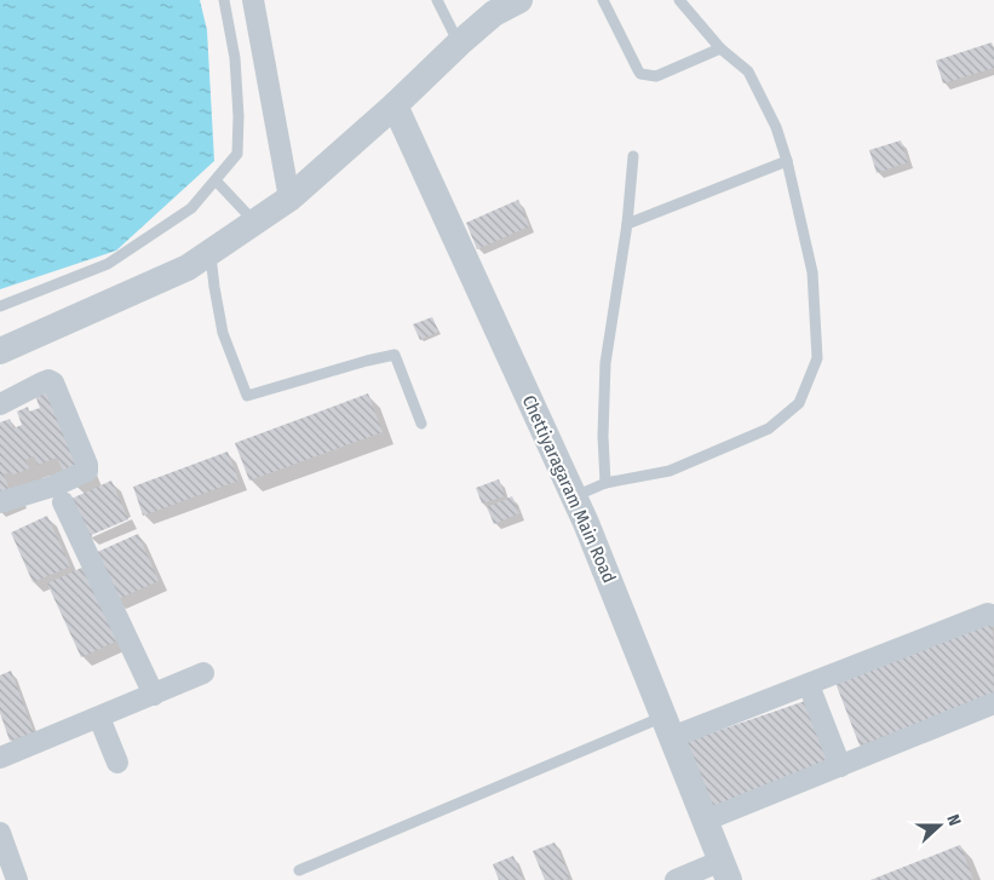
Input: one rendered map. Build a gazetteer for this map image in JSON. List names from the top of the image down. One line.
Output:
{"streets":{"street":["Chettiyaragaram Main Road"]},"north":"right"}
